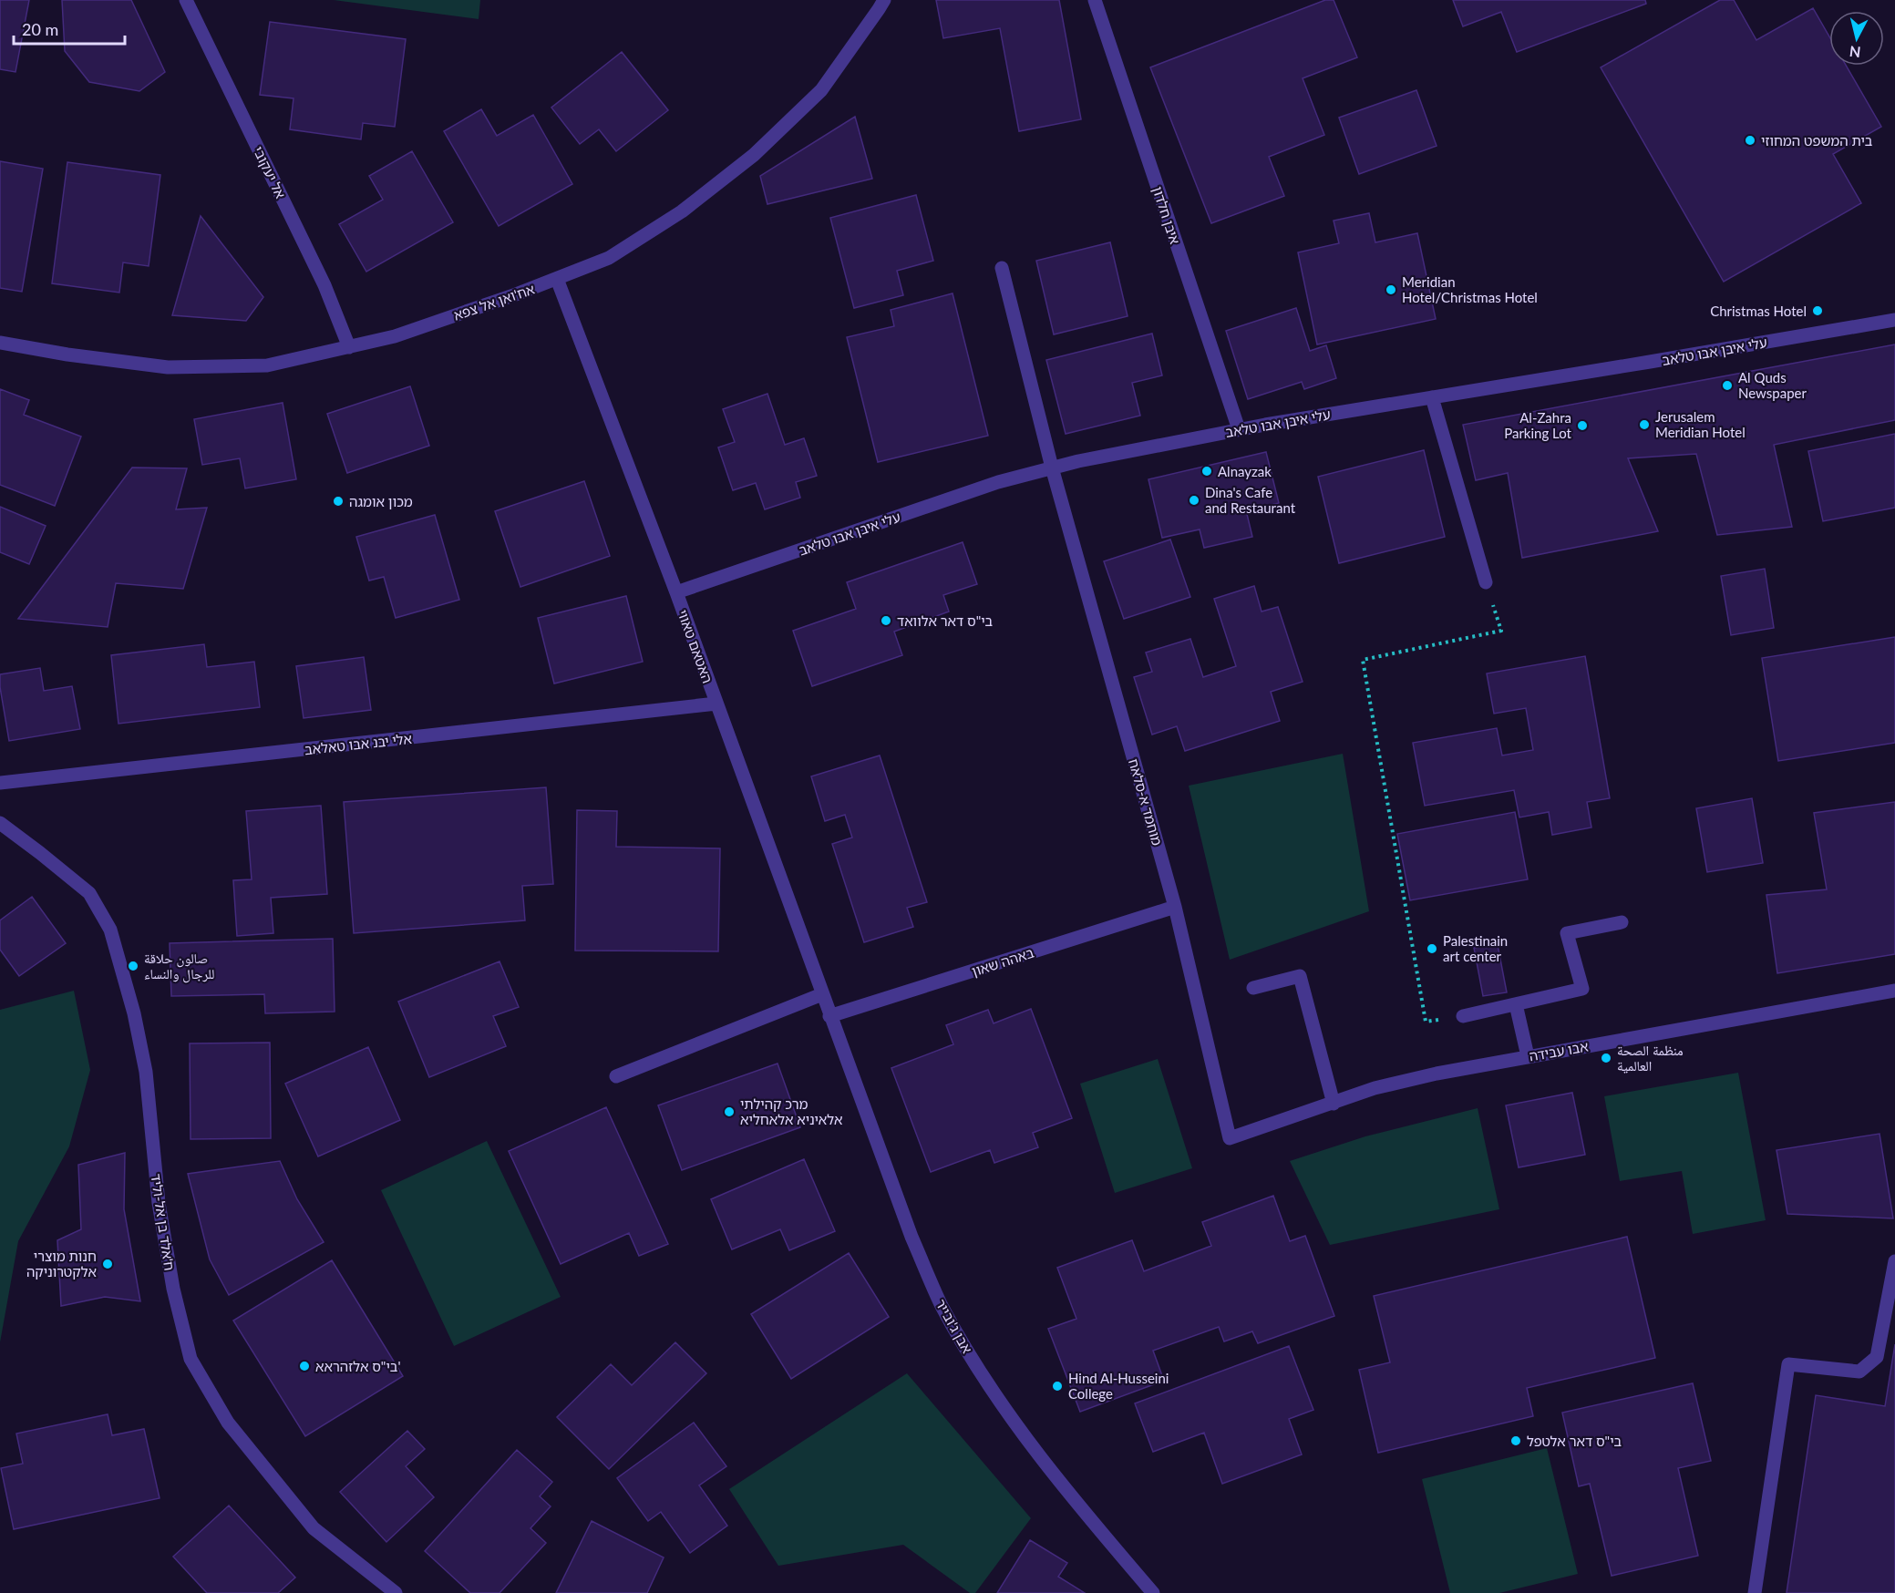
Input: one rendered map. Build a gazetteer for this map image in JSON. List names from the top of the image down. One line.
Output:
{"streets":{"street":["אל יעקובי","איבן חלדון","אח'ואן אל צפא","עלי איבן אבו טלאב","האטאם טאווי","אלי יבנ אבו טאלאב","מוחמד א-סלאח","באהה שאון","אבו עבידה","ח'אלד בן אל-וליד","אבן ג'ובייר"]},"crossings":[["אל יעקובי","אח'ואן אל צפא"],["איבן חלדון","עלי איבן אבו טלאב"],["אח'ואן אל צפא","האטאם טאווי"],["עלי איבן אבו טלאב","האטאם טאווי"],["עלי איבן אבו טלאב","מוחמד א-סלאח"],["האטאם טאווי","אלי יבנ אבו טאלאב"],["האטאם טאווי","באהה שאון"],["האטאם טאווי","אבן ג'ובייר"],["מוחמד א-סלאח","באהה שאון"],["מוחמד א-סלאח","אבו עבידה"],["באהה שאון","אבן ג'ובייר"]],"places":["בית המשפט המחוזי","Meridian Hotel/Christmas Hotel","Christmas Hotel","Al Quds Newspaper","Jerusalem Meridian Hotel","Al-Zahra Parking Lot","Alnayzak","Dina's Cafe and Restaurant","מכון אומגה","בי\"ס דאר אלוואד","Palestinain art center","صالون حلاقة للرجال والنساء","منظمة الصحة العالمية","מרכ קהילתי אלאיניא אלאחליא","חנות מוצרי אלקטרוניקה","בי\"ס אלזהראא'","Hind Al-Husseini College","בי\"ס דאר אלטפל"],"scale_bar":"20 m","north":"bottom"}
